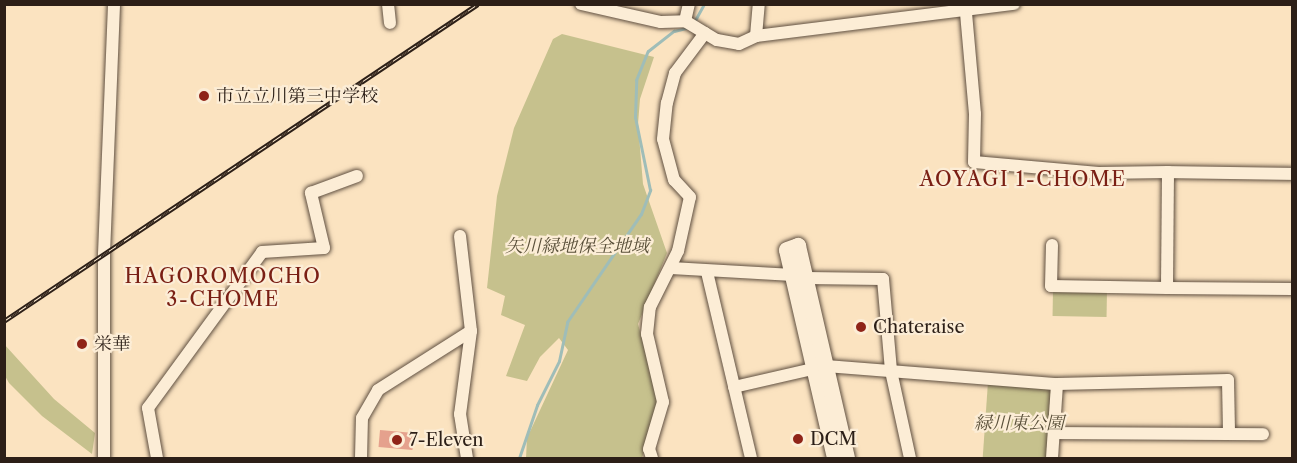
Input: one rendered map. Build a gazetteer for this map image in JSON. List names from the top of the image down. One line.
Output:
{"districts":["AOYAGI 1-CHOME","HAGOROMOCHO 3-CHOME"],"parks":["矢川緑地保全地域","緑川東公園"],"places":["市立立川第三中学校","Chateraise","栄華","DCM","7-Eleven"]}
